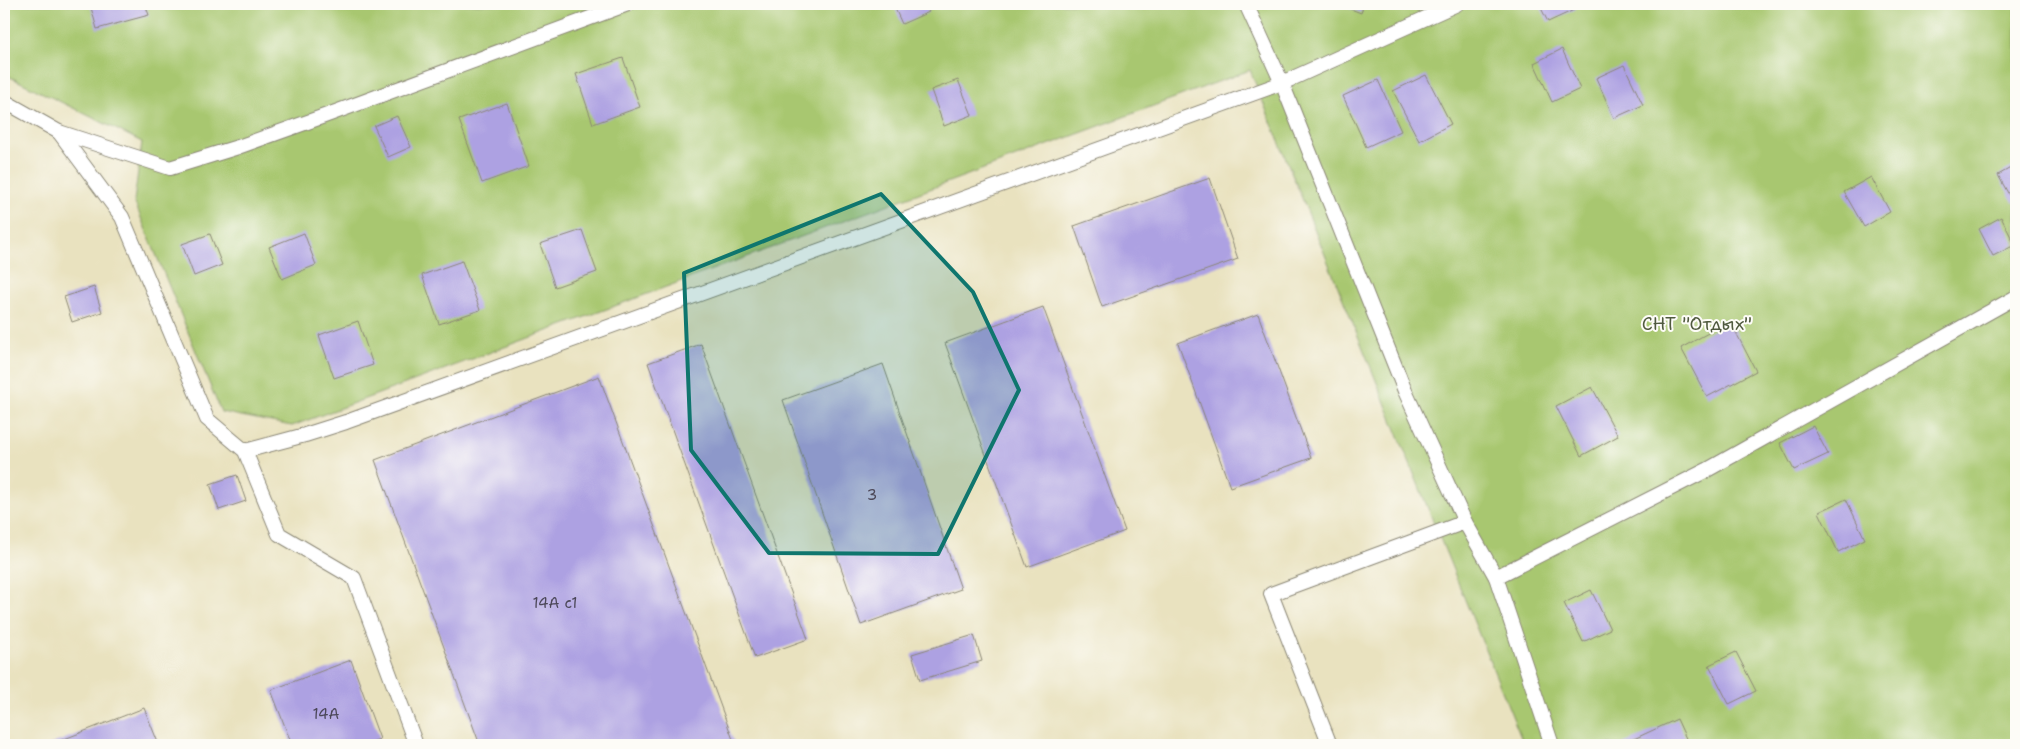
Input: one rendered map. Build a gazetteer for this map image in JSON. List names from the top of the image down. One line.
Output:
{"parks":["СНТ \"Отдых\""],"house_numbers":["3","14А с1","14А"]}
